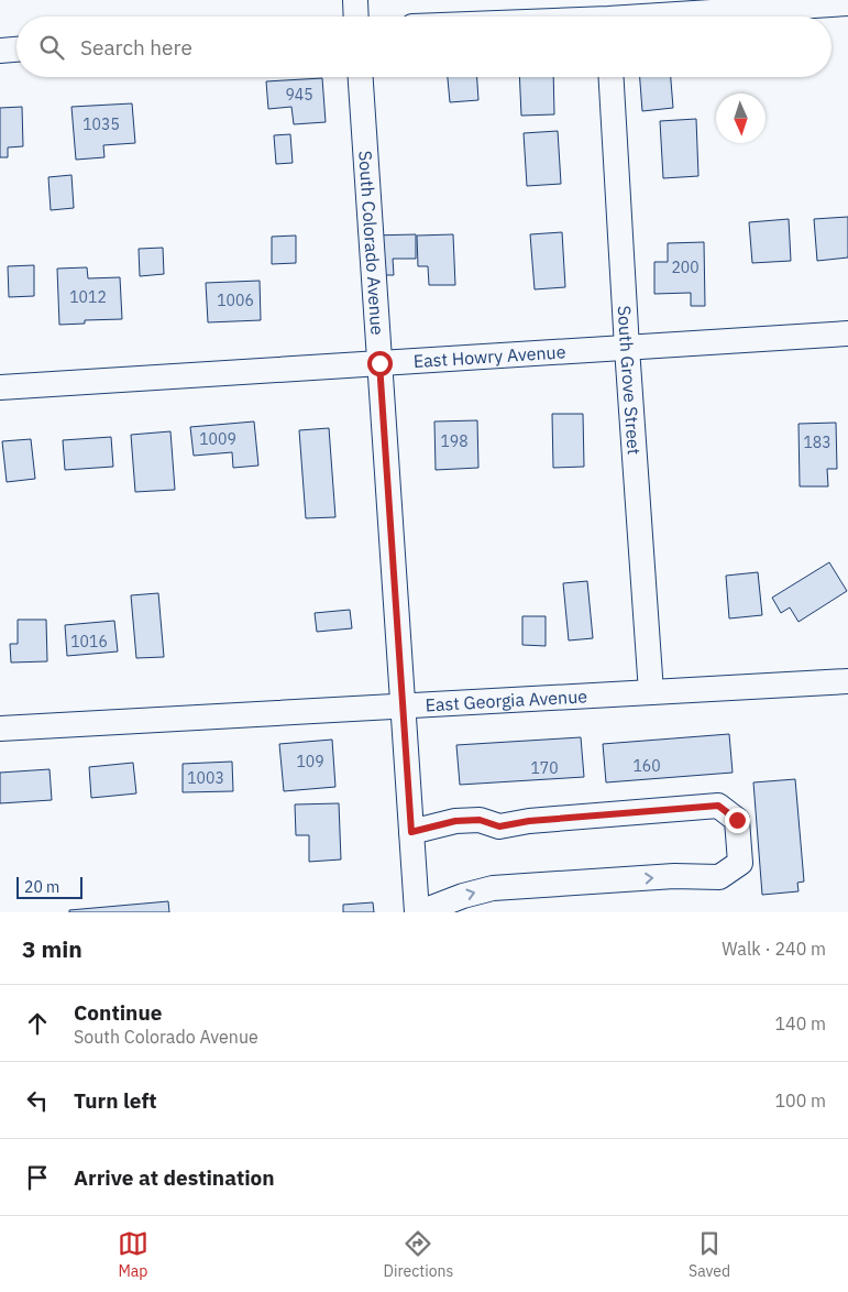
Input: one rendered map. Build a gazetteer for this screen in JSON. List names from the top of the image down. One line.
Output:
{"streets":{"street":["South Colorado Avenue","East Howry Avenue","South Grove Street","East Georgia Avenue"]},"crossings":[["South Colorado Avenue","East Howry Avenue"],["South Colorado Avenue","East Georgia Avenue"],["East Howry Avenue","South Grove Street"],["South Grove Street","East Georgia Avenue"]],"house_numbers":["945","1035","200","1012","1006","1009","198","183","1016","109","160","170","1003"],"scale_bar":"20 m","north":"bottom","page":{"search":"Search here","scale":"20 m","heading":["3 min","Walk · 240 m"],"list":[["Continue","South Colorado Avenue","140 m"],["Turn left","100 m"],"Arrive at destination"],"nav":["Map","Directions","Saved"]}}
